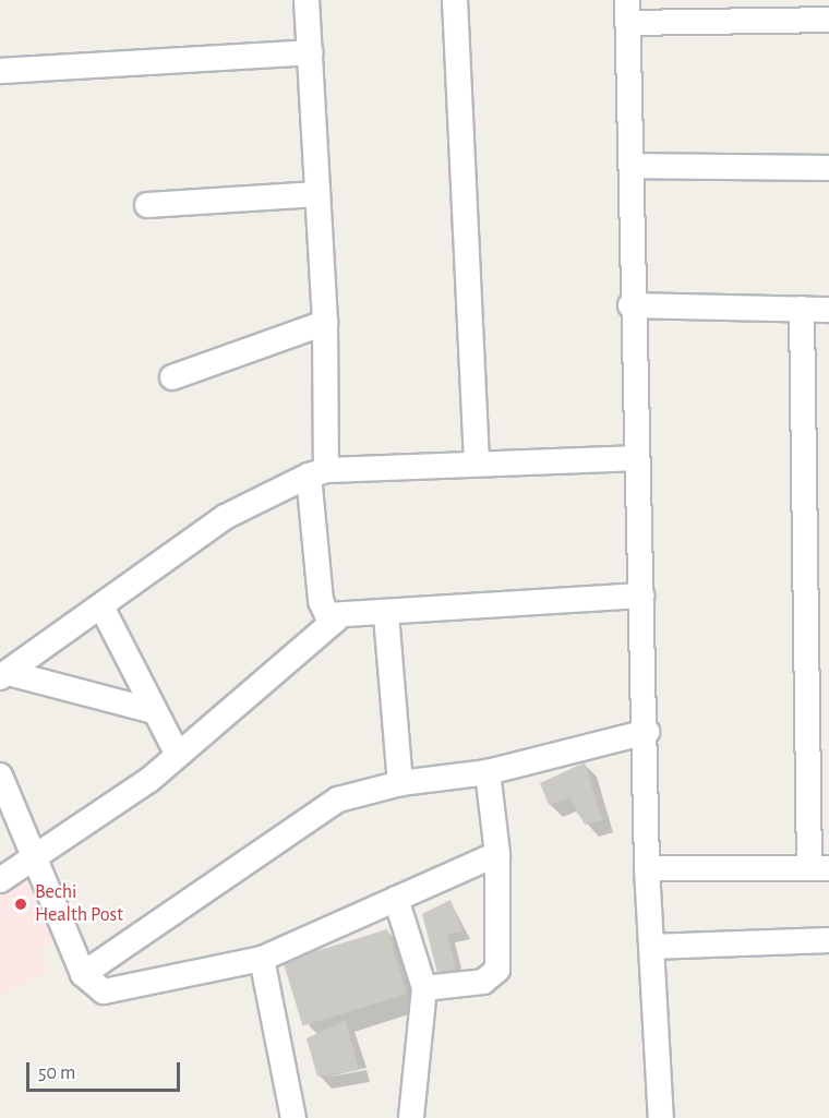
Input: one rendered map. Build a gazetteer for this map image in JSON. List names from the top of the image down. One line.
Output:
{"places":["Bechi Health Post"],"scale_bar":"50 m"}
